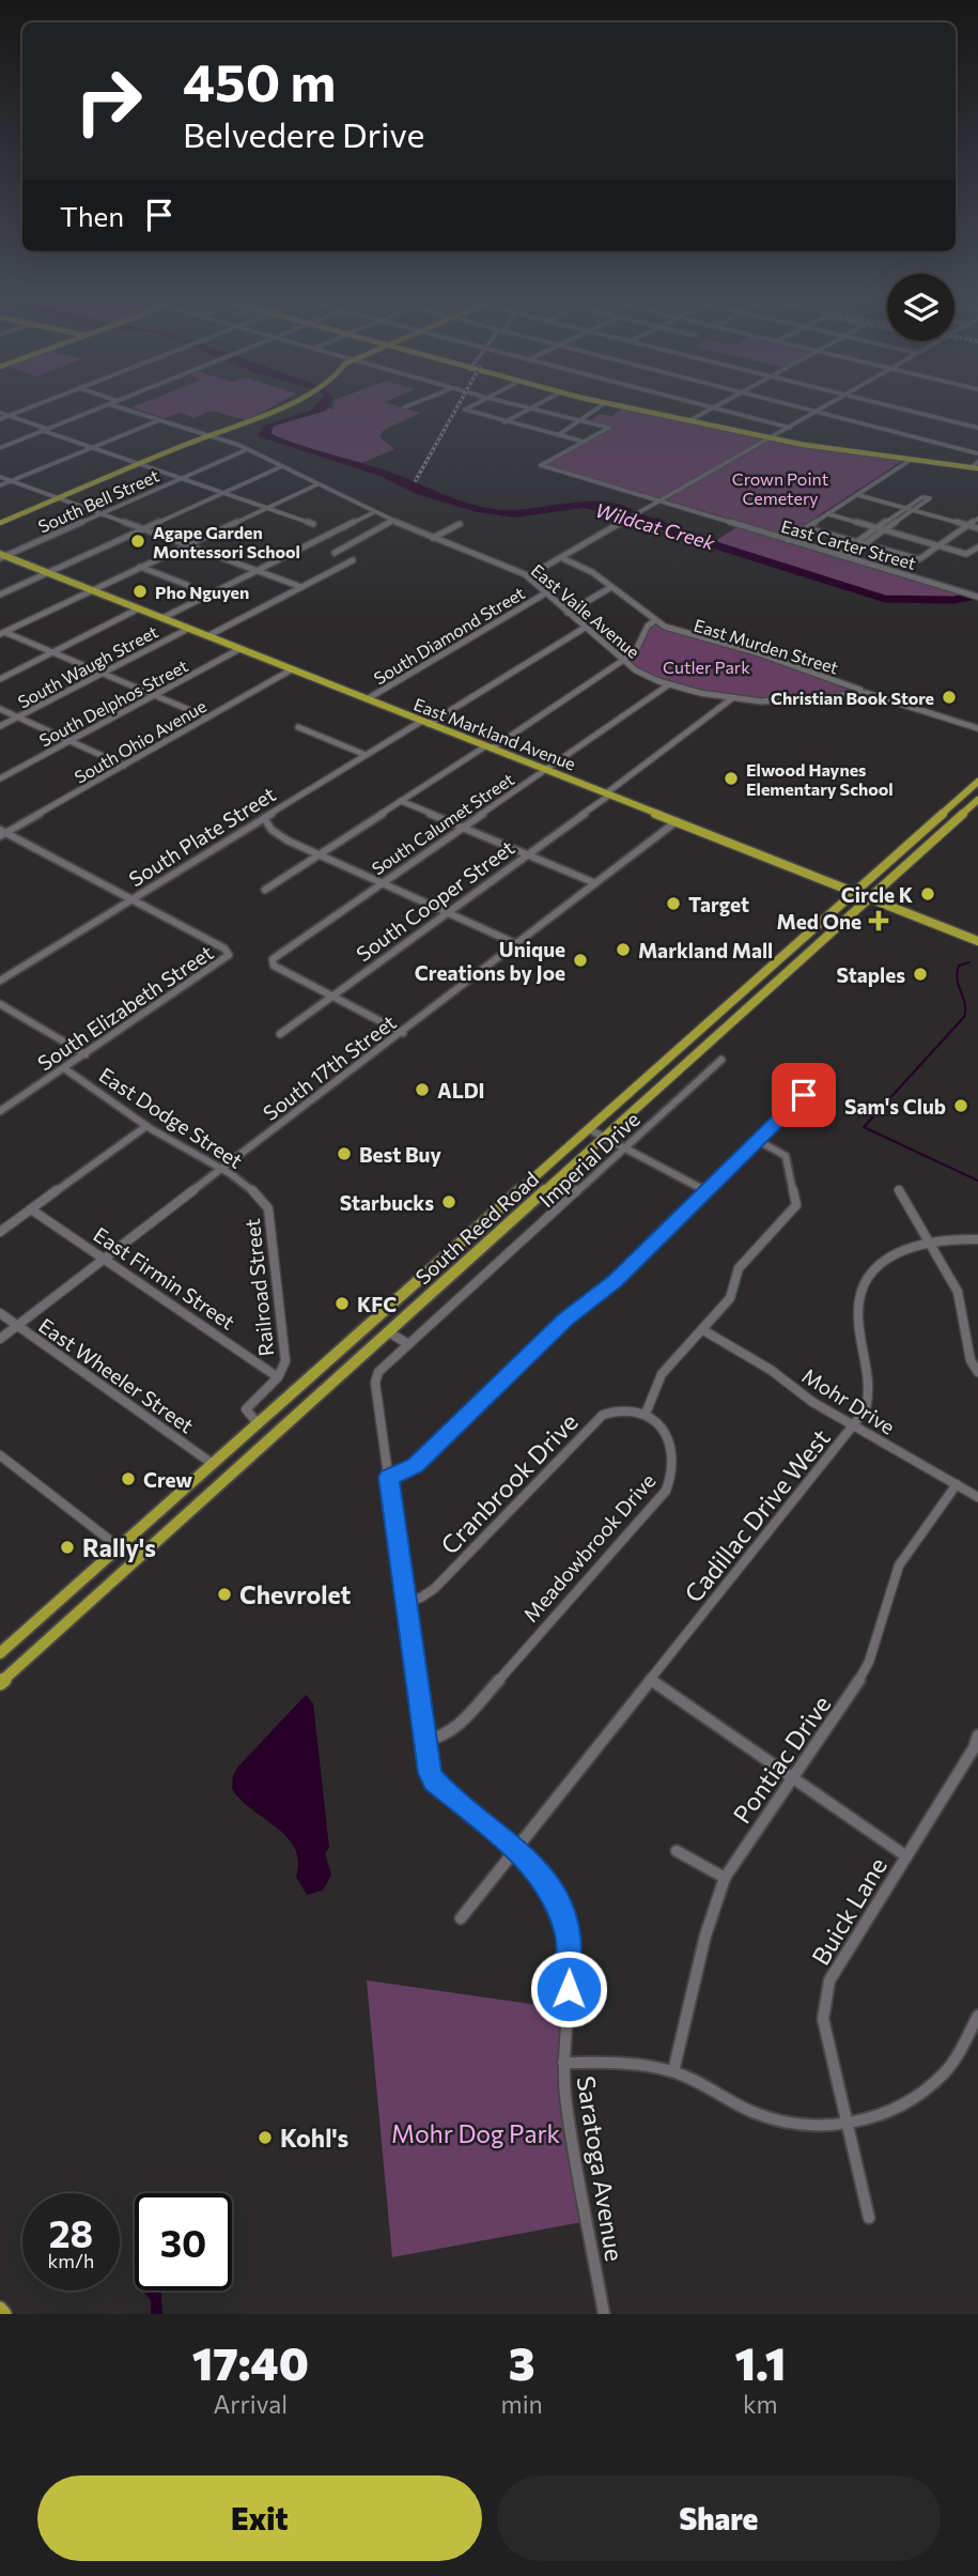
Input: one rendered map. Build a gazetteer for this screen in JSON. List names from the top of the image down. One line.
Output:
{"streets":{"main road":["East Markland Avenue","South Reed Road"],"street":["South Bell Street","East Carter Street","East Vaile Avenue","South Diamond Street","East Murden Street","South Waugh Street","South Delphos Street","South Ohio Avenue","South Calumet Street","South Plate Street","South Cooper Street","South Elizabeth Street","South 17th Street","East Dodge Street","Imperial Drive","East Firmin Street","Railroad Street","East Wheeler Street","Mohr Drive","Cranbrook Drive","Cadillac Drive West","Meadowbrook Drive","Pontiac Drive","Buick Lane","Saratoga Avenue"]},"crossings":[["South Bell Street","East Vaile Avenue"],["South Bell Street","East Markland Avenue"],["East Vaile Avenue","South Diamond Street"],["East Vaile Avenue","East Murden Street"],["East Vaile Avenue","South Calumet Street"],["East Vaile Avenue","South Plate Street"],["East Vaile Avenue","South Cooper Street"],["South Diamond Street","East Markland Avenue"],["South Waugh Street","East Markland Avenue"],["South Delphos Street","East Markland Avenue"],["East Markland Avenue","South Ohio Avenue"],["East Markland Avenue","South Calumet Street"],["East Markland Avenue","South Plate Street"],["East Markland Avenue","South Cooper Street"],["East Markland Avenue","South 17th Street"],["East Markland Avenue","South Reed Road"],["South Calumet Street","South Cooper Street"],["South Plate Street","South Elizabeth Street"],["South Elizabeth Street","East Dodge Street"],["South 17th Street","East Dodge Street"],["South 17th Street","East Firmin Street"],["South 17th Street","East Wheeler Street"],["East Dodge Street","Railroad Street"],["Imperial Drive","Saratoga Avenue"],["South Reed Road","East Wheeler Street"],["East Firmin Street","Railroad Street"],["Mohr Drive","Cadillac Drive West"],["Mohr Drive","Pontiac Drive"],["Cranbrook Drive","Meadowbrook Drive"],["Cranbrook Drive","Saratoga Avenue"],["Cadillac Drive West","Saratoga Avenue"],["Meadowbrook Drive","Saratoga Avenue"]],"water":["Wildcat Creek"],"parks":["Crown Point Cemetery","Cutler Park","Mohr Dog Park"],"places":{"other":["Agape Garden Montessori School","Pho Nguyen","Christian Book Store","Elwood Haynes Elementary School","Circle K","Target","Markland Mall","Unique Creations by Joe","Staples","ALDI","Sam's Club","Best Buy","Starbucks","KFC","Crew","Rally's","Chevrolet","Kohl's"],"health":["Med One"]},"page":{"turn":["450 m","Belvedere Drive"],"then":"Then","speed":"28 km/h","limit":"30","eta":["17:40","Arrival","3","min","1.1","km"],"buttons":["Exit","Share"]}}
